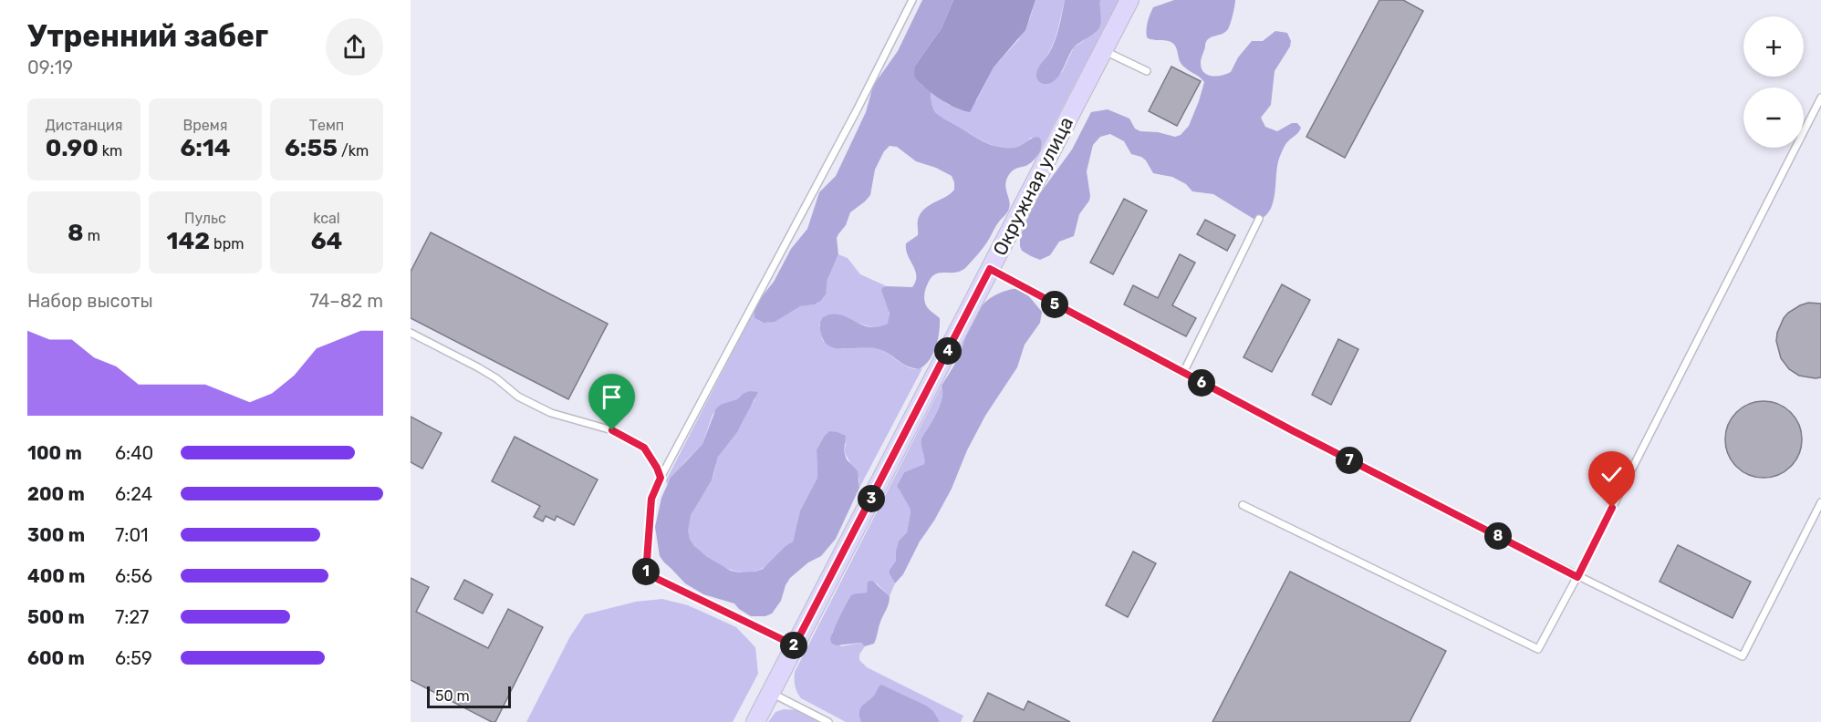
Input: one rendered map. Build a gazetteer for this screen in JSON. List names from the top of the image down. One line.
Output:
{"streets":{"main road":["Окружная улица"]},"scale_bar":"50 m","page":{"heading":["Утренний забег","09:19"],"map_buttons":["+","−"],"stats":[["Дистанция","0.90 km"],["Время","6:14"],["Темп","6:55 /km"],["8 m"],["Пульс","142 bpm"],["kcal","64"]],"chart":["Набор высоты","74–82 m"],"pins":["5","4","6","7","3","8","1","2"],"list":[{"name":"100 m","note":"6:40"},{"name":"200 m","note":"6:24"},{"name":"300 m","note":"7:01"},{"name":"400 m","note":"6:56"},{"name":"500 m","note":"7:27"},{"name":"600 m","note":"6:59"}],"scale":"50 m"}}
